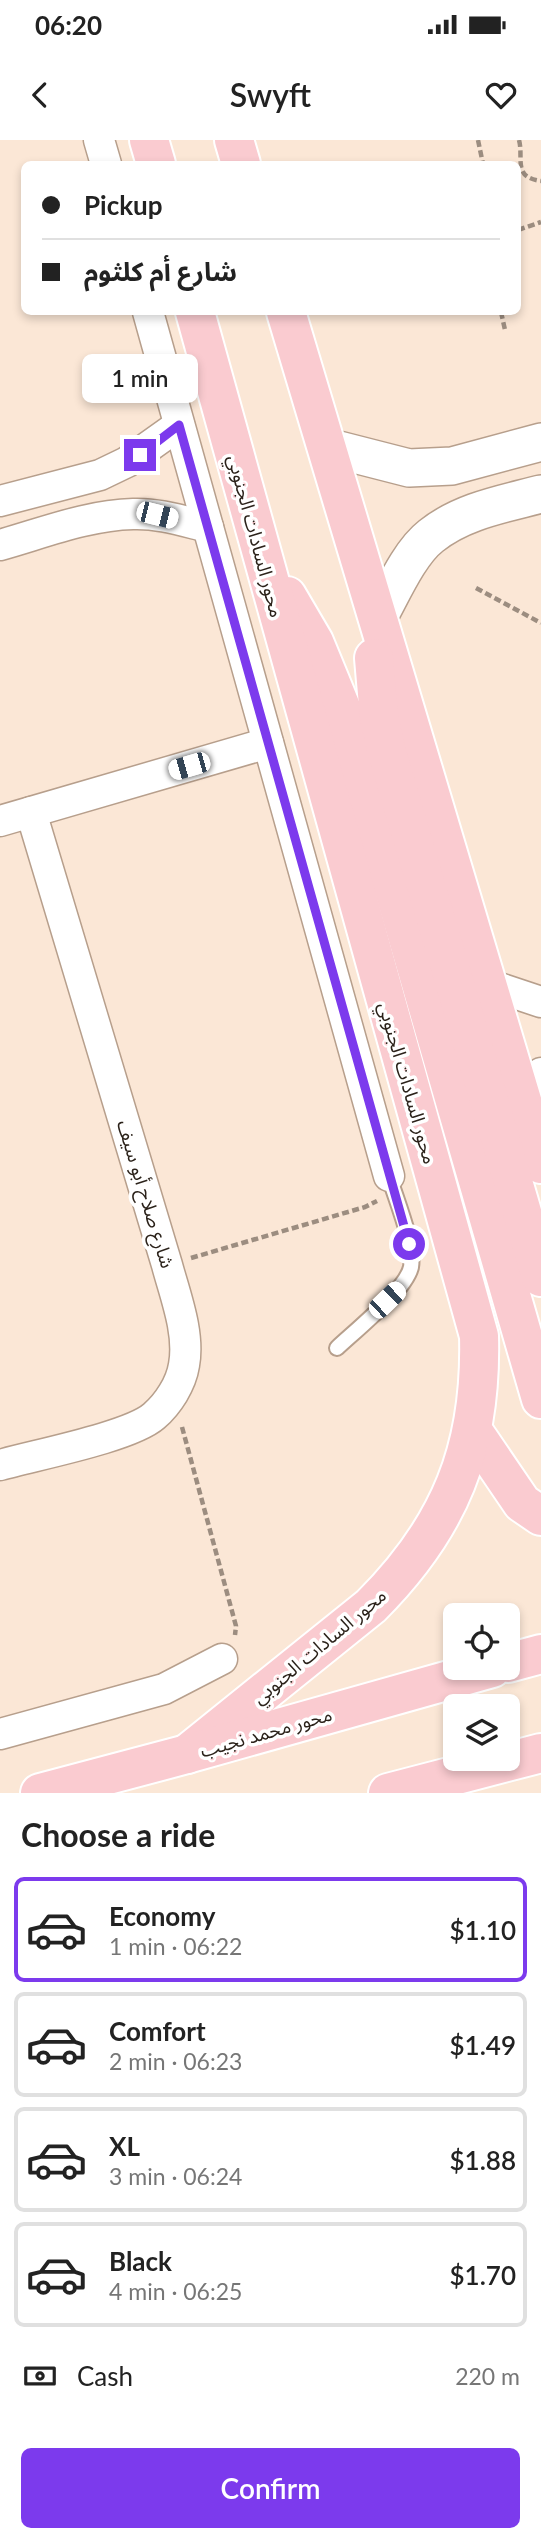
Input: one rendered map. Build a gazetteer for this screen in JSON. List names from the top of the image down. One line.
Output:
{"streets":{"main road":["محور السادات الجنوبي","محور محمد نجيب"],"street":["شارع صلاح أبو سيف"]},"crossings":[["محور السادات الجنوبي","محور محمد نجيب"]],"page":{"status":"06:20","header":"Swyft","banner":["Pickup","شارع أم كلثوم"],"bubble":"1 min","heading":"Choose a ride","list":[{"name":"Economy","note":"1 min · 06:22","value":"$1.10"},{"name":"Comfort","note":"2 min · 06:23","value":"$1.49"},{"name":"XL","note":"3 min · 06:24","value":"$1.88"},{"name":"Black","note":"4 min · 06:25","value":"$1.70"}],"pay":["Cash","220 m"],"buttons":"Confirm"}}
